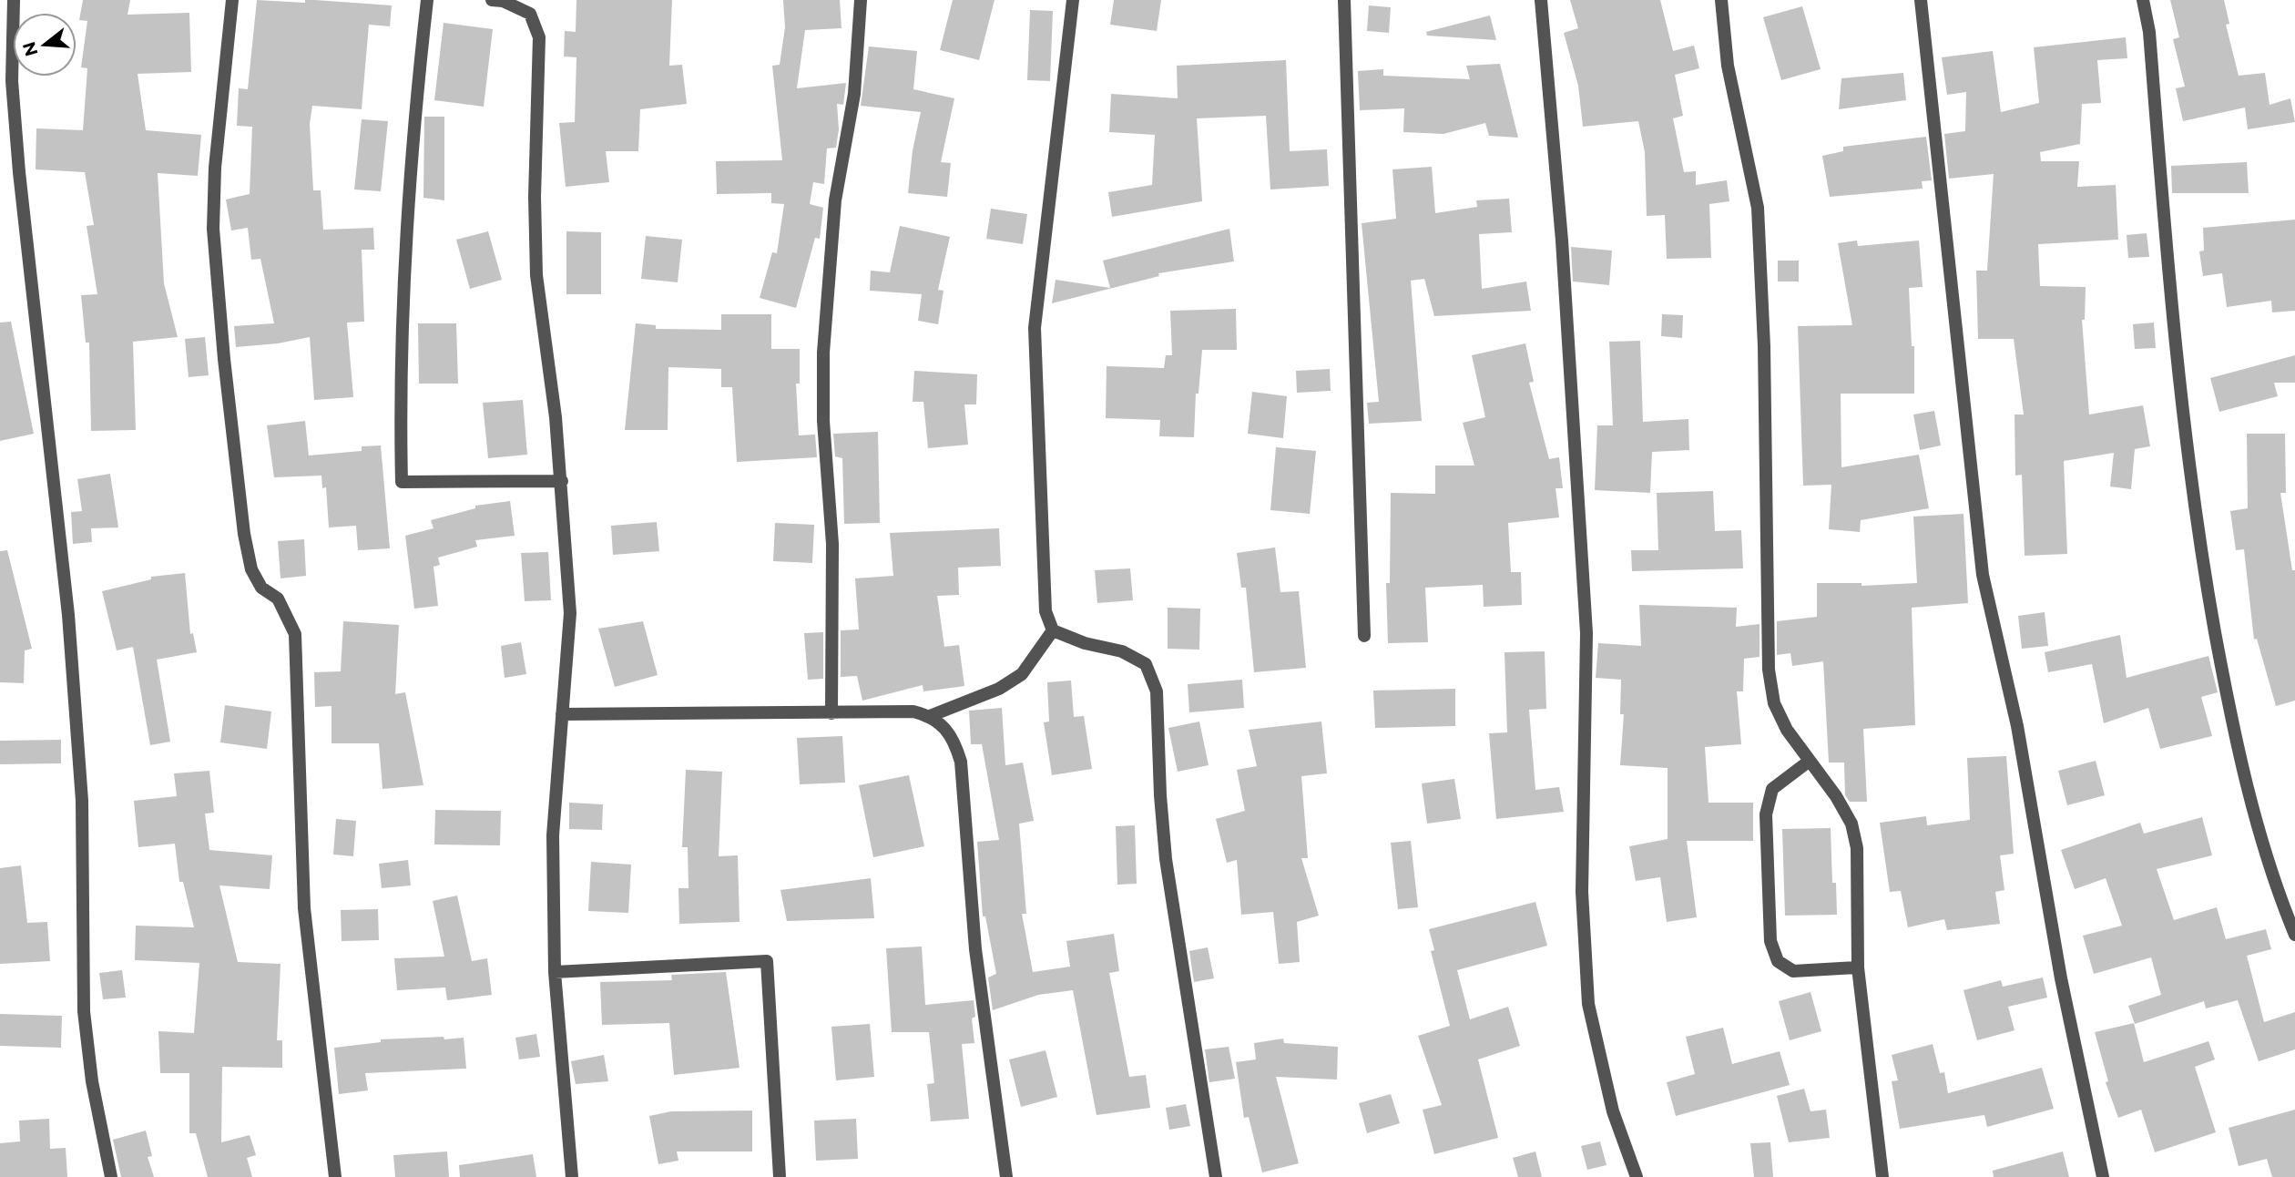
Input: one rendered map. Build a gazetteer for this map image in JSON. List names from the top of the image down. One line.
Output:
{"north":"left"}
